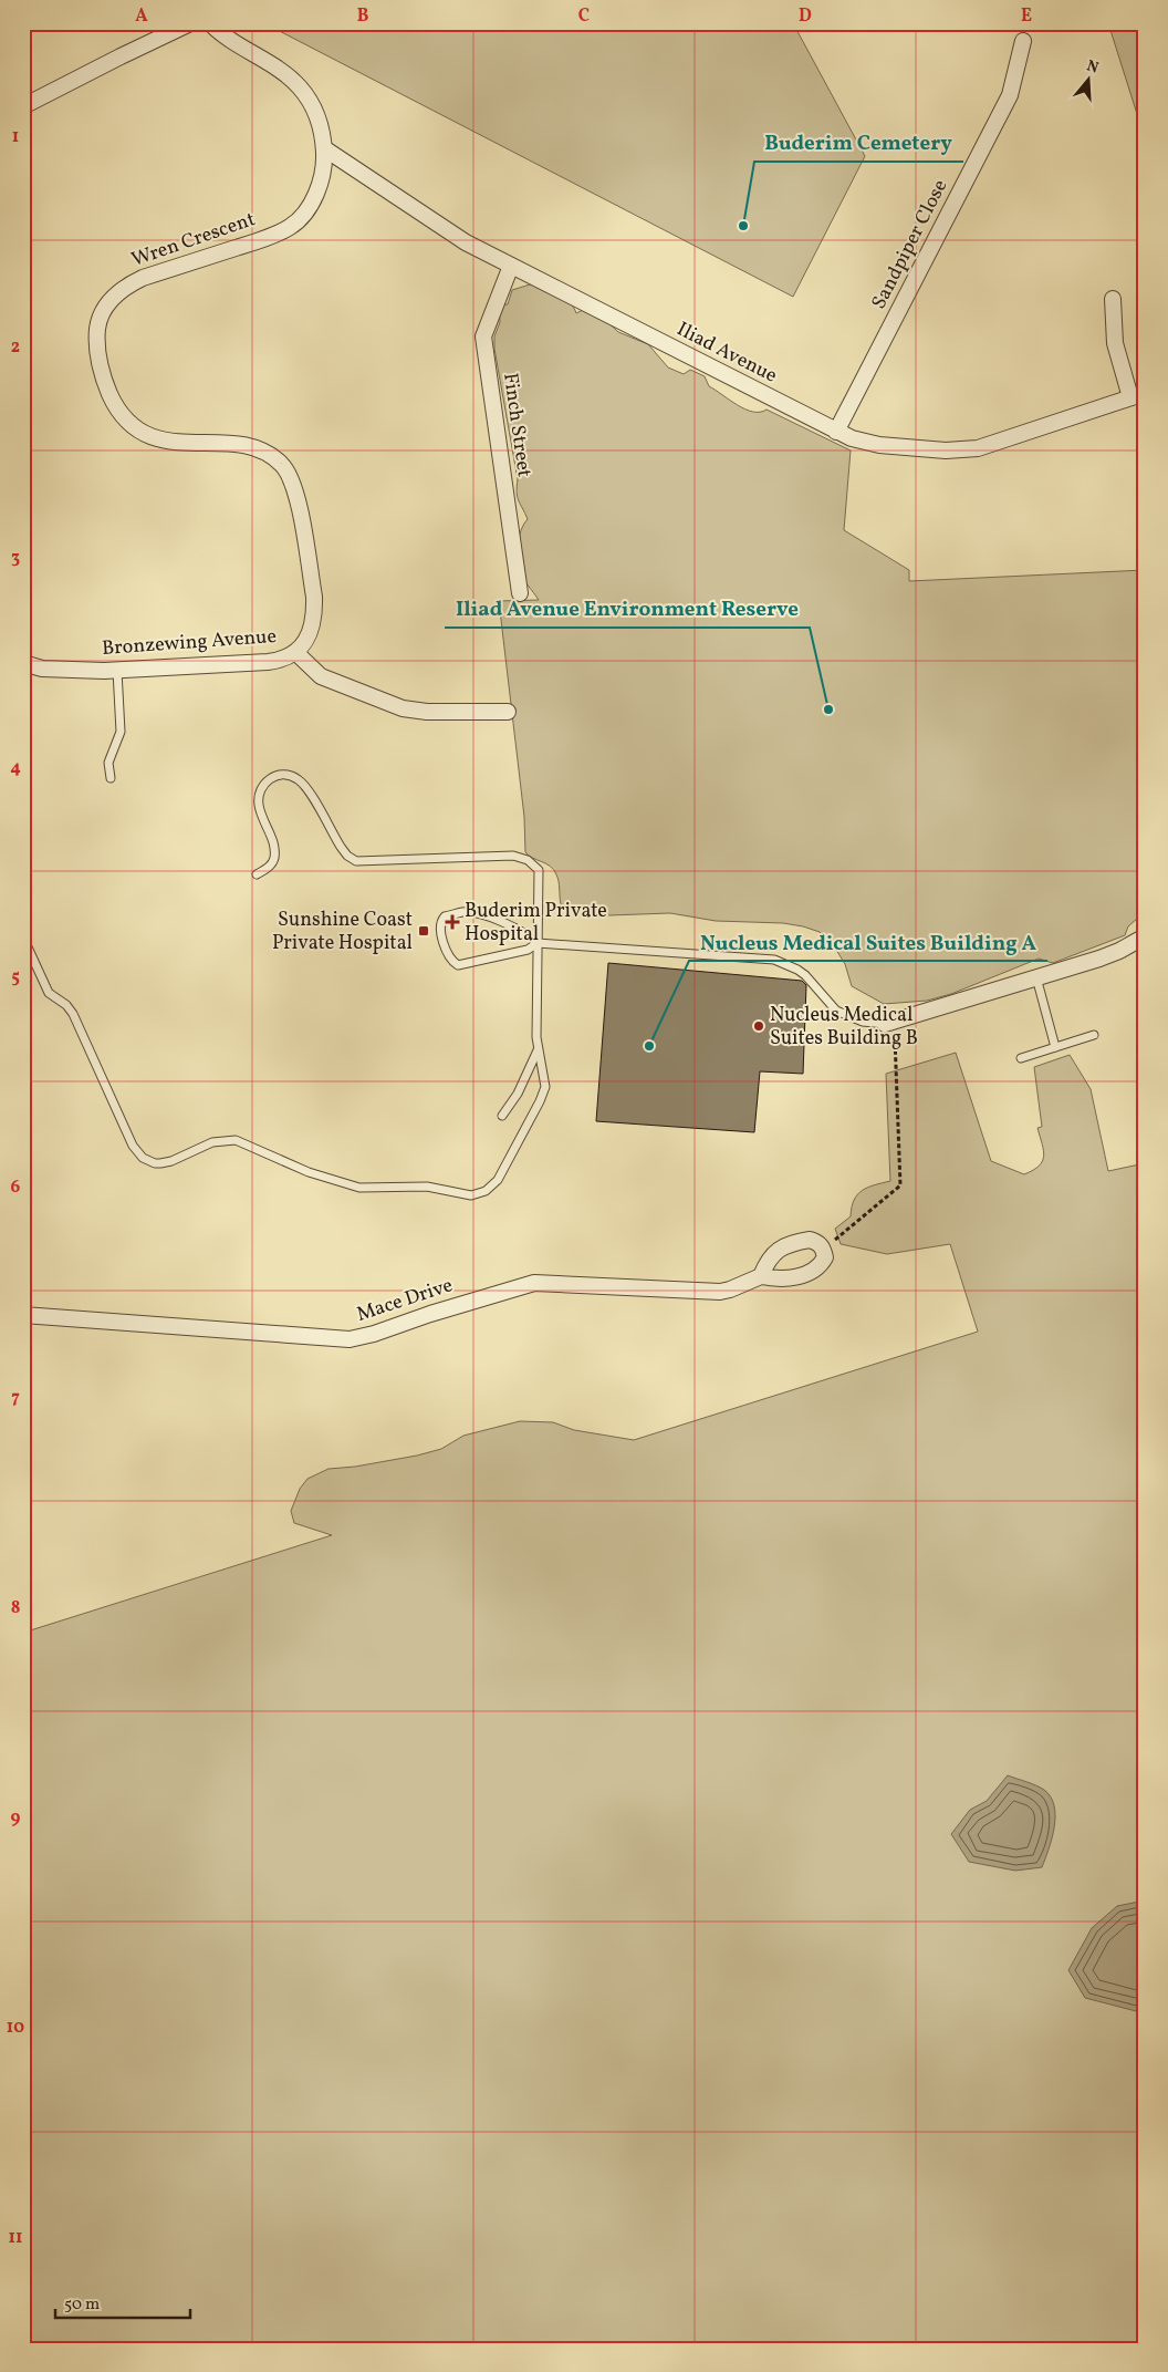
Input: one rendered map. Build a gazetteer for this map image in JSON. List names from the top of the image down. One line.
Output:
{"streets":{"street":["Wren Crescent","Sandpiper Close","Iliad Avenue","Finch Street","Bronzewing Avenue","Mace Drive"]},"crossings":[["Wren Crescent","Iliad Avenue"],["Wren Crescent","Bronzewing Avenue"],["Sandpiper Close","Iliad Avenue"],["Iliad Avenue","Finch Street"]],"places":{"other":["Buderim Cemetery","Iliad Avenue Environment Reserve","Nucleus Medical Suites Building B","Nucleus Medical Suites Building A"],"health":["Buderim Private Hospital"],"transit":["Sunshine Coast Private Hospital"]},"scale_bar":"50 m","north":"top","grid":{"columns":["A","B","C","D","E"],"rows":["1","2","3","4","5","6","7","8","9","10","11"]}}
